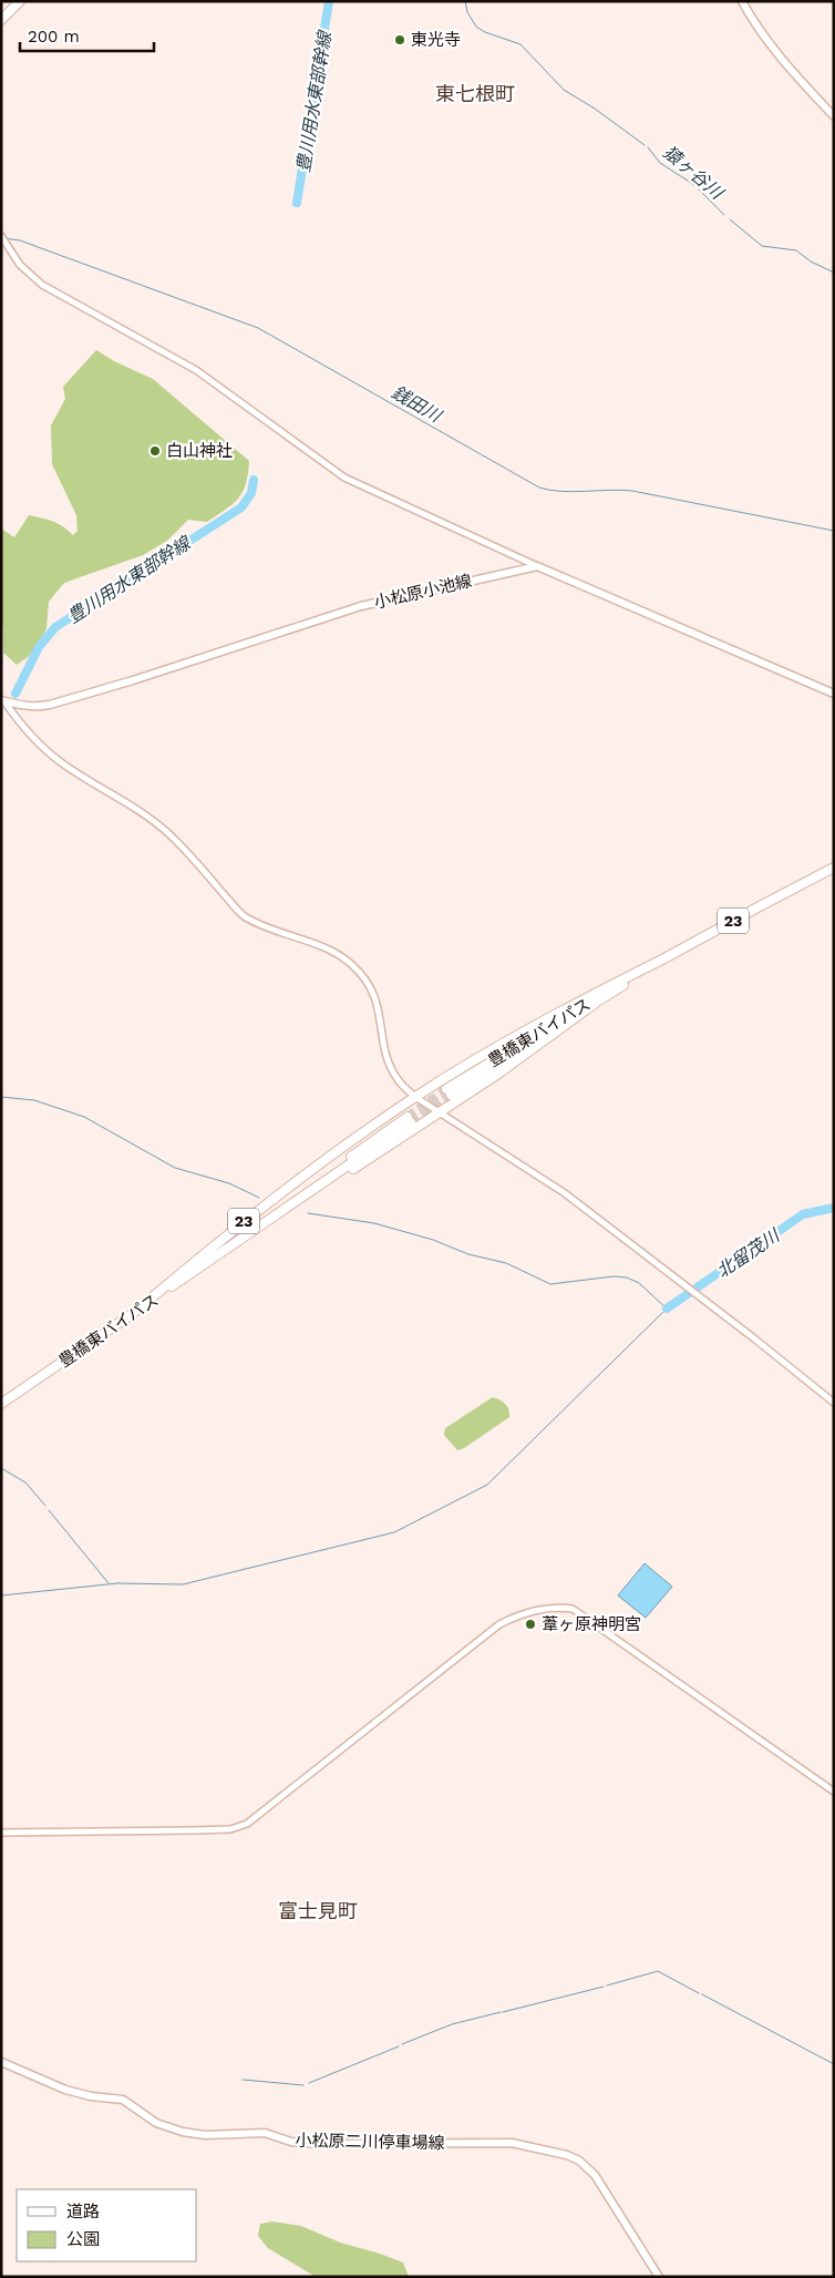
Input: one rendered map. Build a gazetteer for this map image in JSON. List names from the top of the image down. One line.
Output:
{"streets":{"highway":["23","豊橋東バイパス"],"main road":["小松原小池線","小松原二川停車場線"]},"crossings":[["23","豊橋東バイパス"]],"districts":["東七根町","富士見町"],"water":["豊川用水東部幹線","猿ヶ谷川","銭田川","北留茂川"],"places":["東光寺","白山神社","葦ヶ原神明宮"],"legend":["道路","公園"],"scale_bar":"200 m"}
